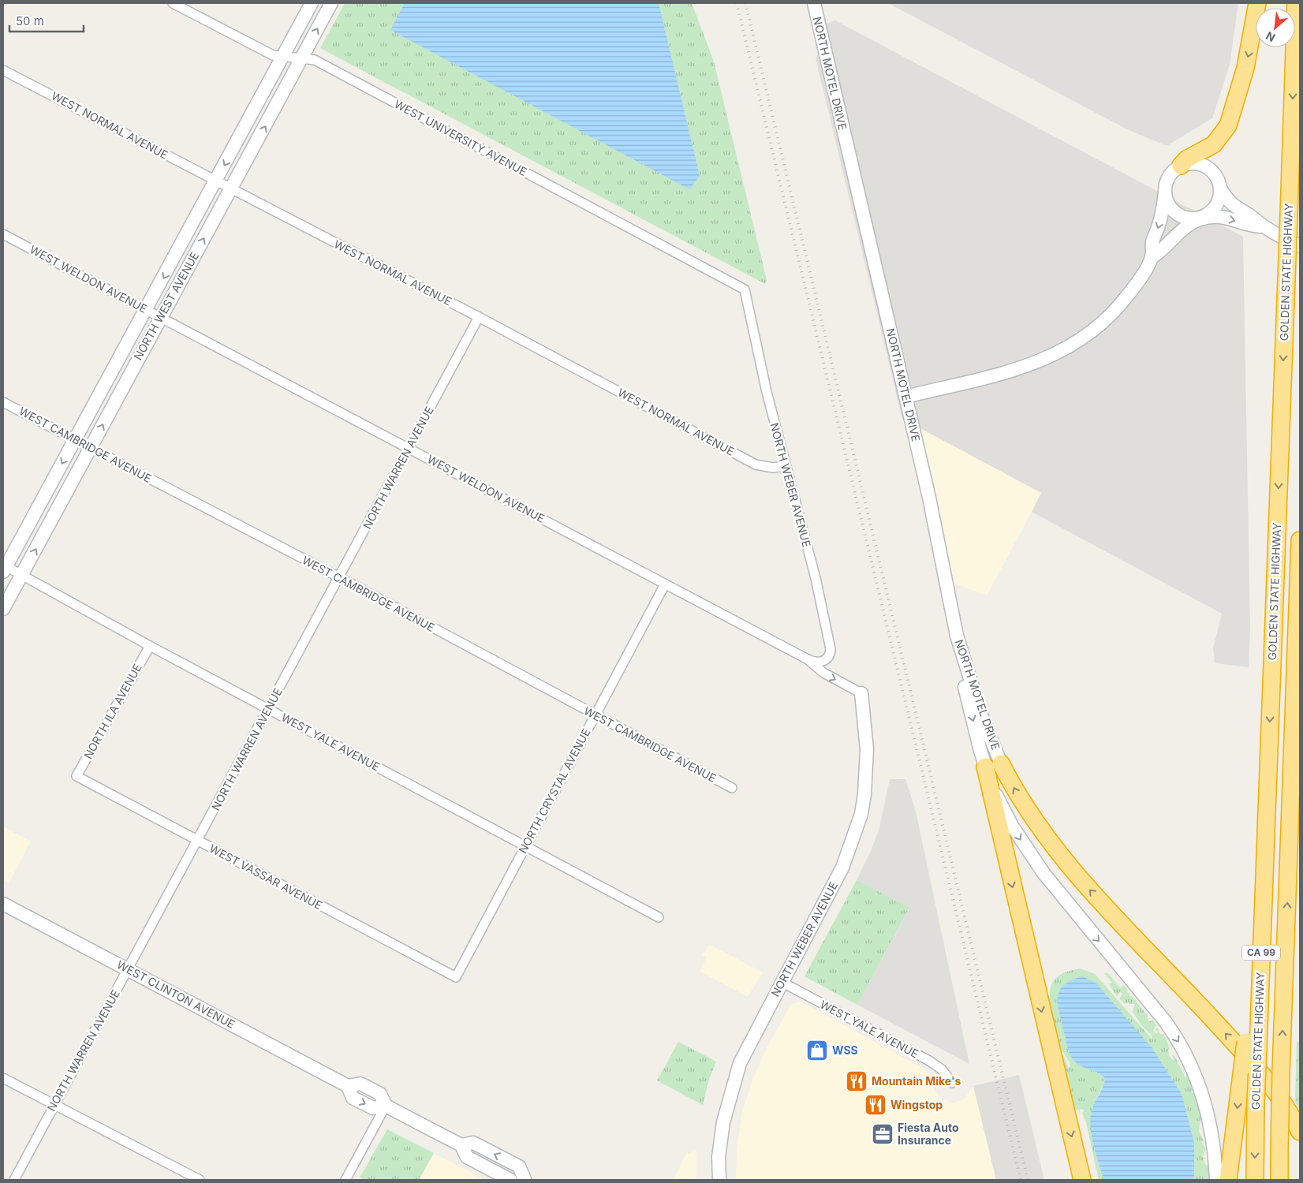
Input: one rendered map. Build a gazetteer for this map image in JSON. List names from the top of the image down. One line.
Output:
{"streets":{"highway":["GOLDEN STATE HIGHWAY","CA 99"],"main road":["NORTH MOTEL DRIVE","NORTH WEST AVENUE","NORTH WEBER AVENUE","WEST CLINTON AVENUE"],"street":["WEST NORMAL AVENUE","WEST UNIVERSITY AVENUE","WEST WELDON AVENUE","WEST CAMBRIDGE AVENUE","NORTH WARREN AVENUE","NORTH ILA AVENUE","WEST YALE AVENUE","NORTH CRYSTAL AVENUE","WEST VASSAR AVENUE"]},"crossings":[["WEST NORMAL AVENUE","NORTH WEST AVENUE"],["WEST NORMAL AVENUE","NORTH WARREN AVENUE"],["WEST NORMAL AVENUE","NORTH WEBER AVENUE"],["WEST UNIVERSITY AVENUE","NORTH WEST AVENUE"],["WEST UNIVERSITY AVENUE","NORTH WEBER AVENUE"],["WEST WELDON AVENUE","NORTH WEST AVENUE"],["WEST WELDON AVENUE","NORTH WARREN AVENUE"],["WEST WELDON AVENUE","NORTH WEBER AVENUE"],["WEST WELDON AVENUE","NORTH CRYSTAL AVENUE"],["NORTH WEST AVENUE","WEST CAMBRIDGE AVENUE"],["NORTH WEST AVENUE","WEST YALE AVENUE"],["WEST CAMBRIDGE AVENUE","NORTH WARREN AVENUE"],["WEST CAMBRIDGE AVENUE","NORTH CRYSTAL AVENUE"],["NORTH WARREN AVENUE","WEST YALE AVENUE"],["NORTH WARREN AVENUE","WEST VASSAR AVENUE"],["NORTH WARREN AVENUE","WEST CLINTON AVENUE"],["NORTH WEBER AVENUE","WEST YALE AVENUE"],["NORTH ILA AVENUE","WEST YALE AVENUE"],["NORTH ILA AVENUE","WEST VASSAR AVENUE"],["WEST YALE AVENUE","NORTH CRYSTAL AVENUE"],["NORTH CRYSTAL AVENUE","WEST VASSAR AVENUE"]],"one_way":["NORTH MOTEL DRIVE"],"places":{"shop":["WSS"],"restaurant":["Mountain Mike's","Wingstop"],"office":["Fiesta Auto Insurance"]},"scale_bar":"50 m","north":"bottom left"}
